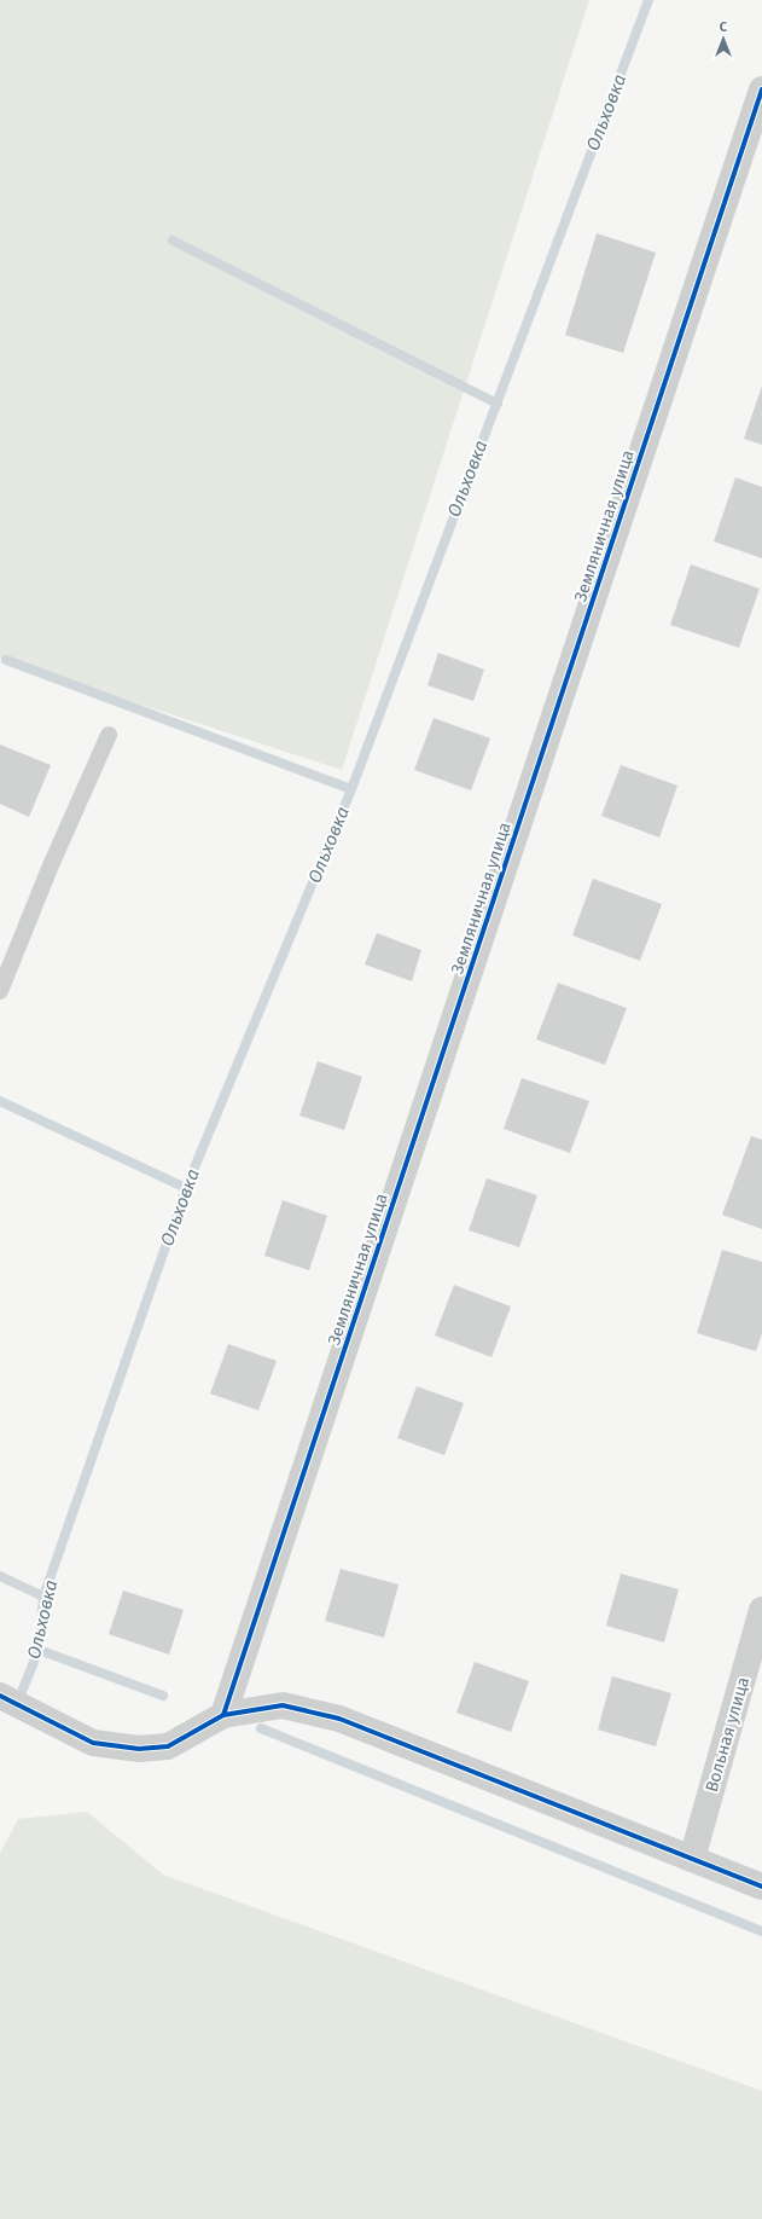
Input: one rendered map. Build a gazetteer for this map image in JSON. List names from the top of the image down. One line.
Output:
{"streets":{"street":["Земляничная улица","Вольная улица"]},"water":["Ольховка"],"north":"top"}
